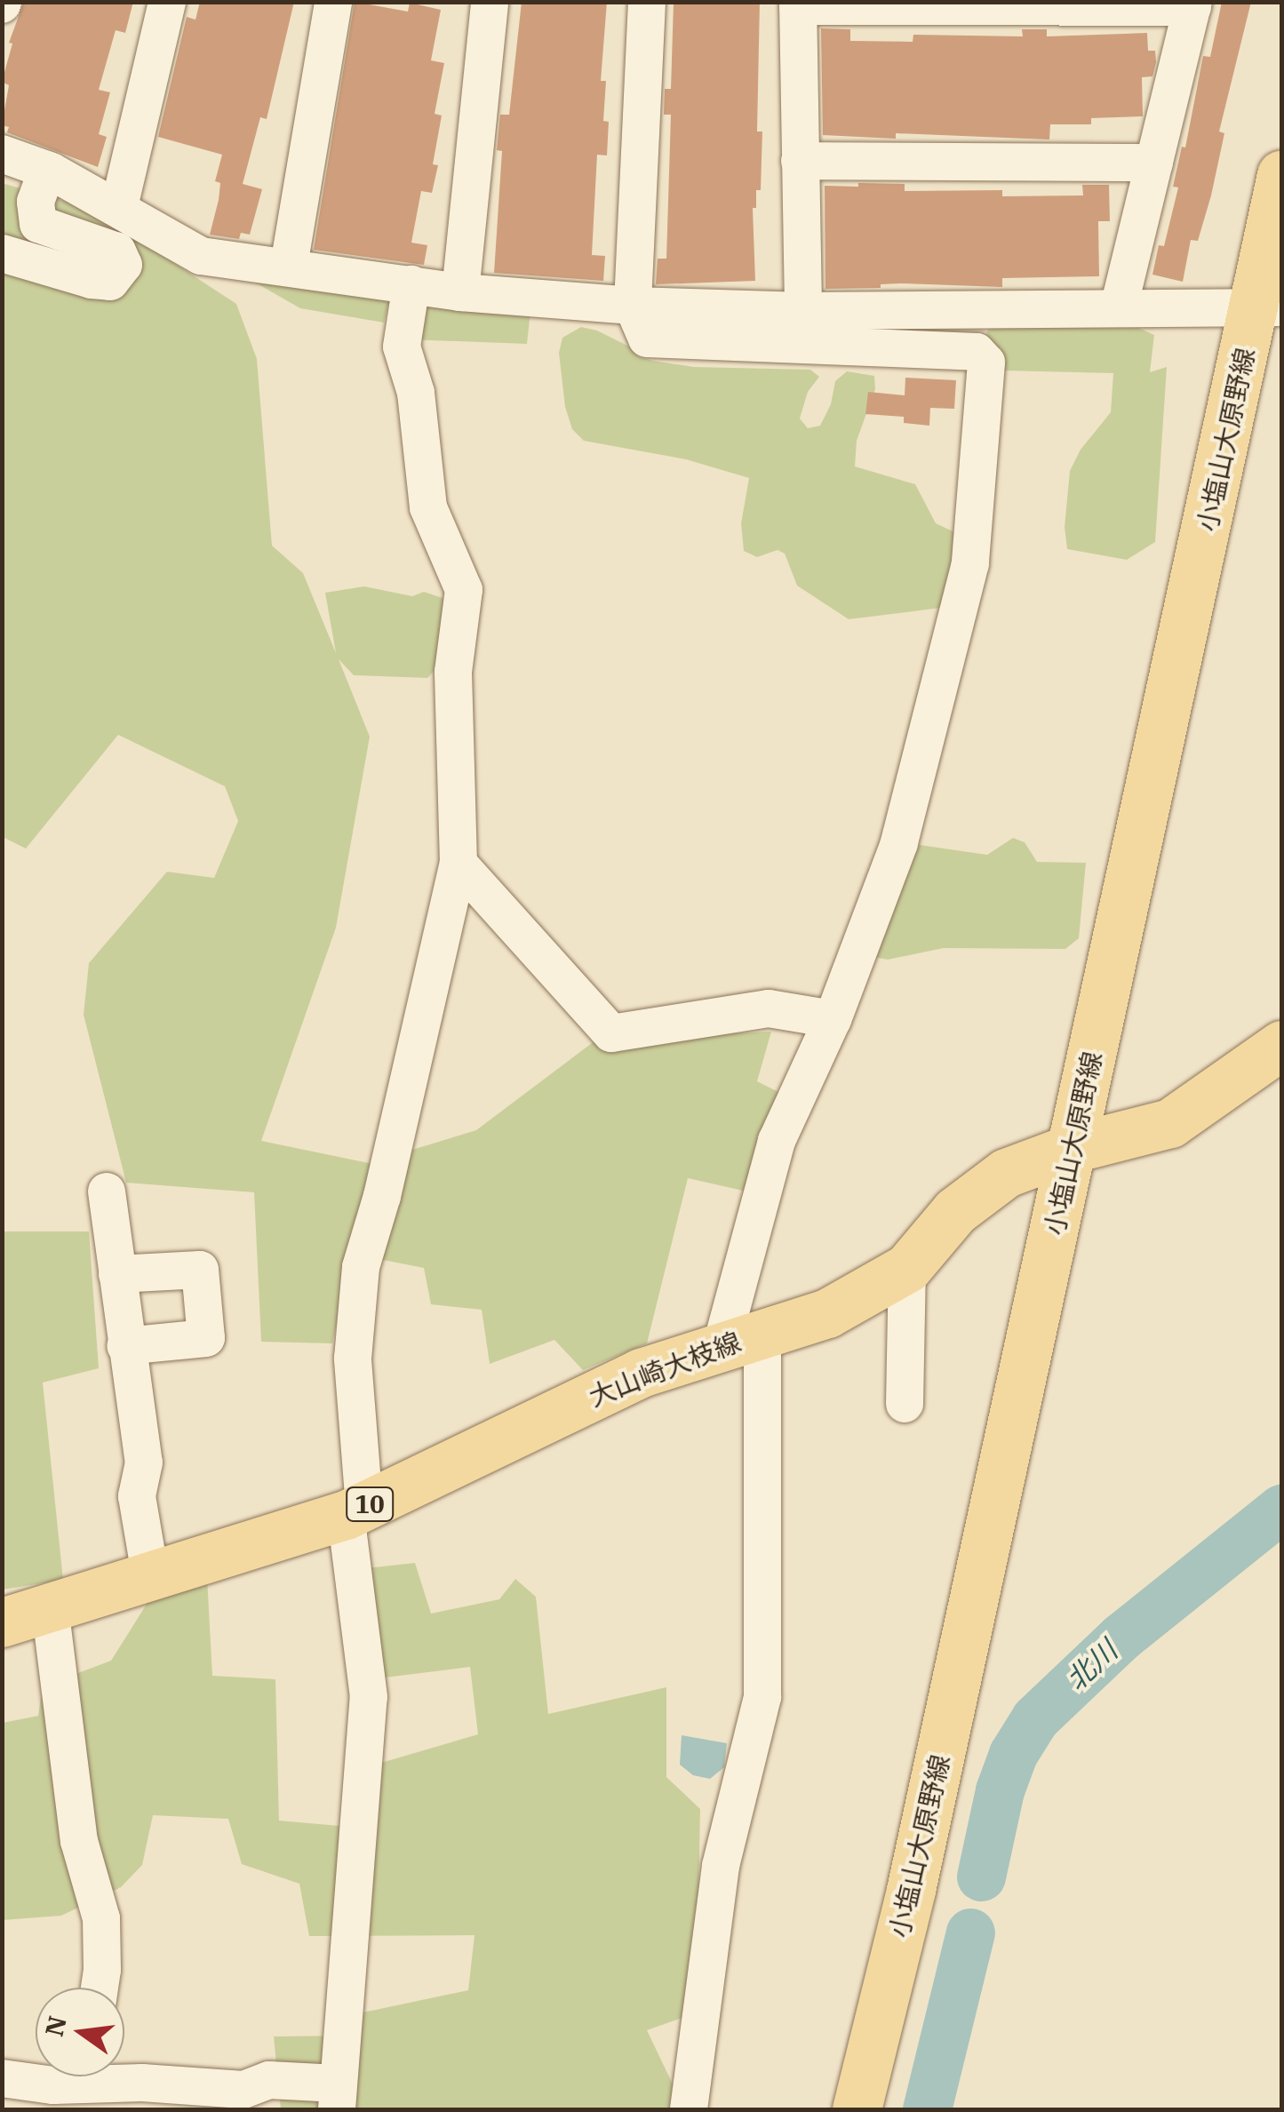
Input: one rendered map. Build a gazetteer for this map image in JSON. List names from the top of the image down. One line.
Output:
{"streets":{"main road":["小塩山大原野線","大山崎大枝線","10"]},"crossings":[["小塩山大原野線","大山崎大枝線"]],"water":["北川"],"north":"left"}
